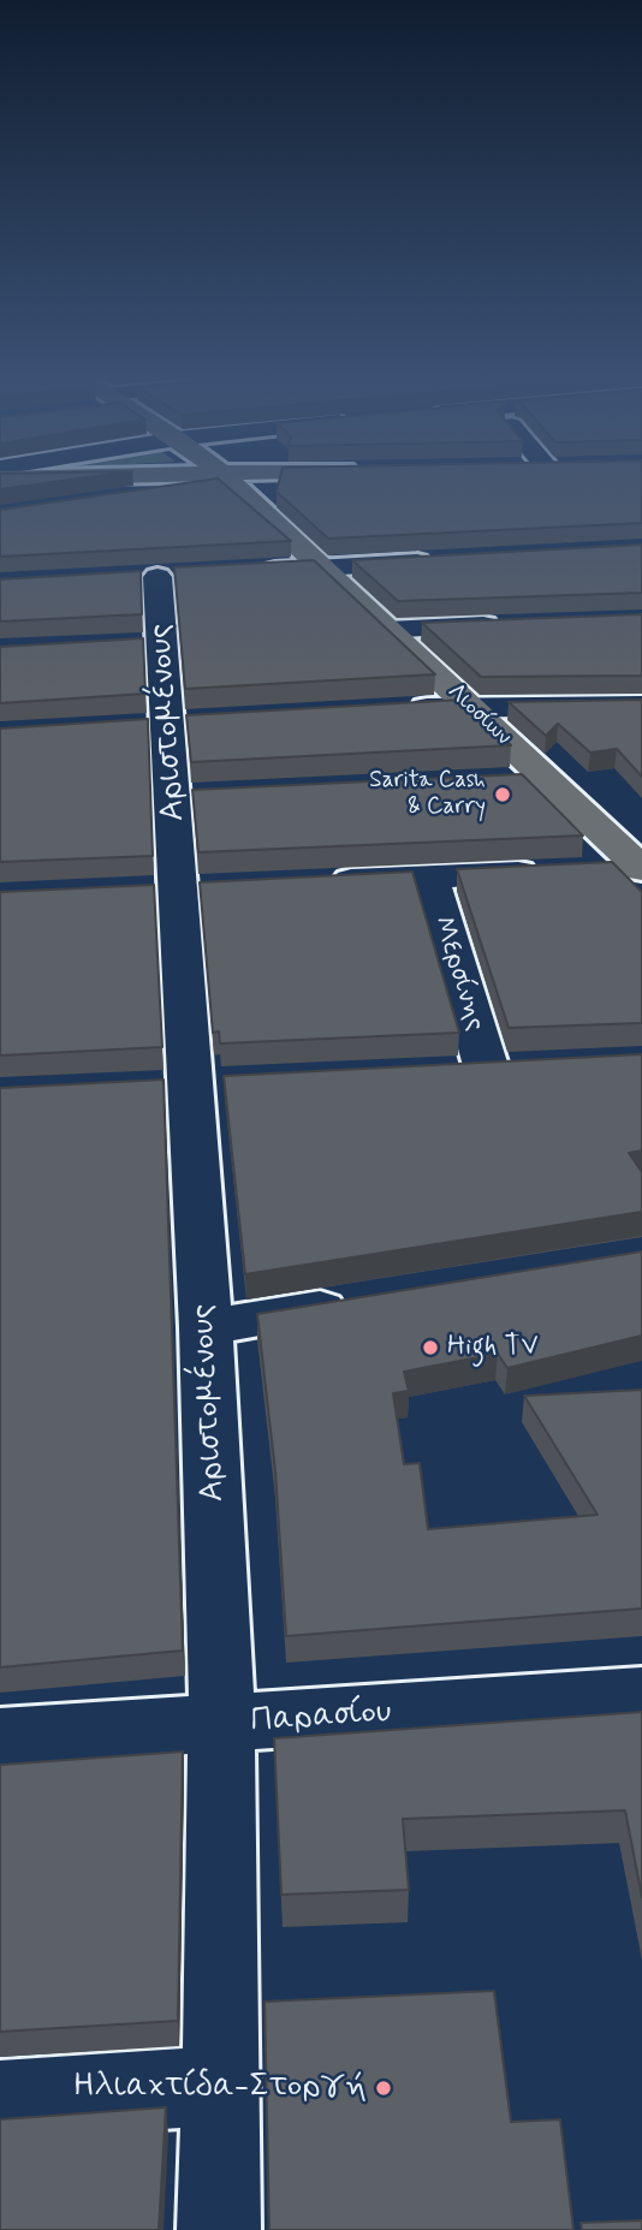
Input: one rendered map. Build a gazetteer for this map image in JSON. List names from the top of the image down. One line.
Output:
{"streets":{"main road":["Λιοσίων"],"street":["Αριστομένους","Μερσίνης","Παρασίου"]},"crossings":[["Αριστομένους","Παρασίου"]],"places":["Sarita Cash & Carry","High TV","Ηλιαχτίδα-Στοργή"]}
